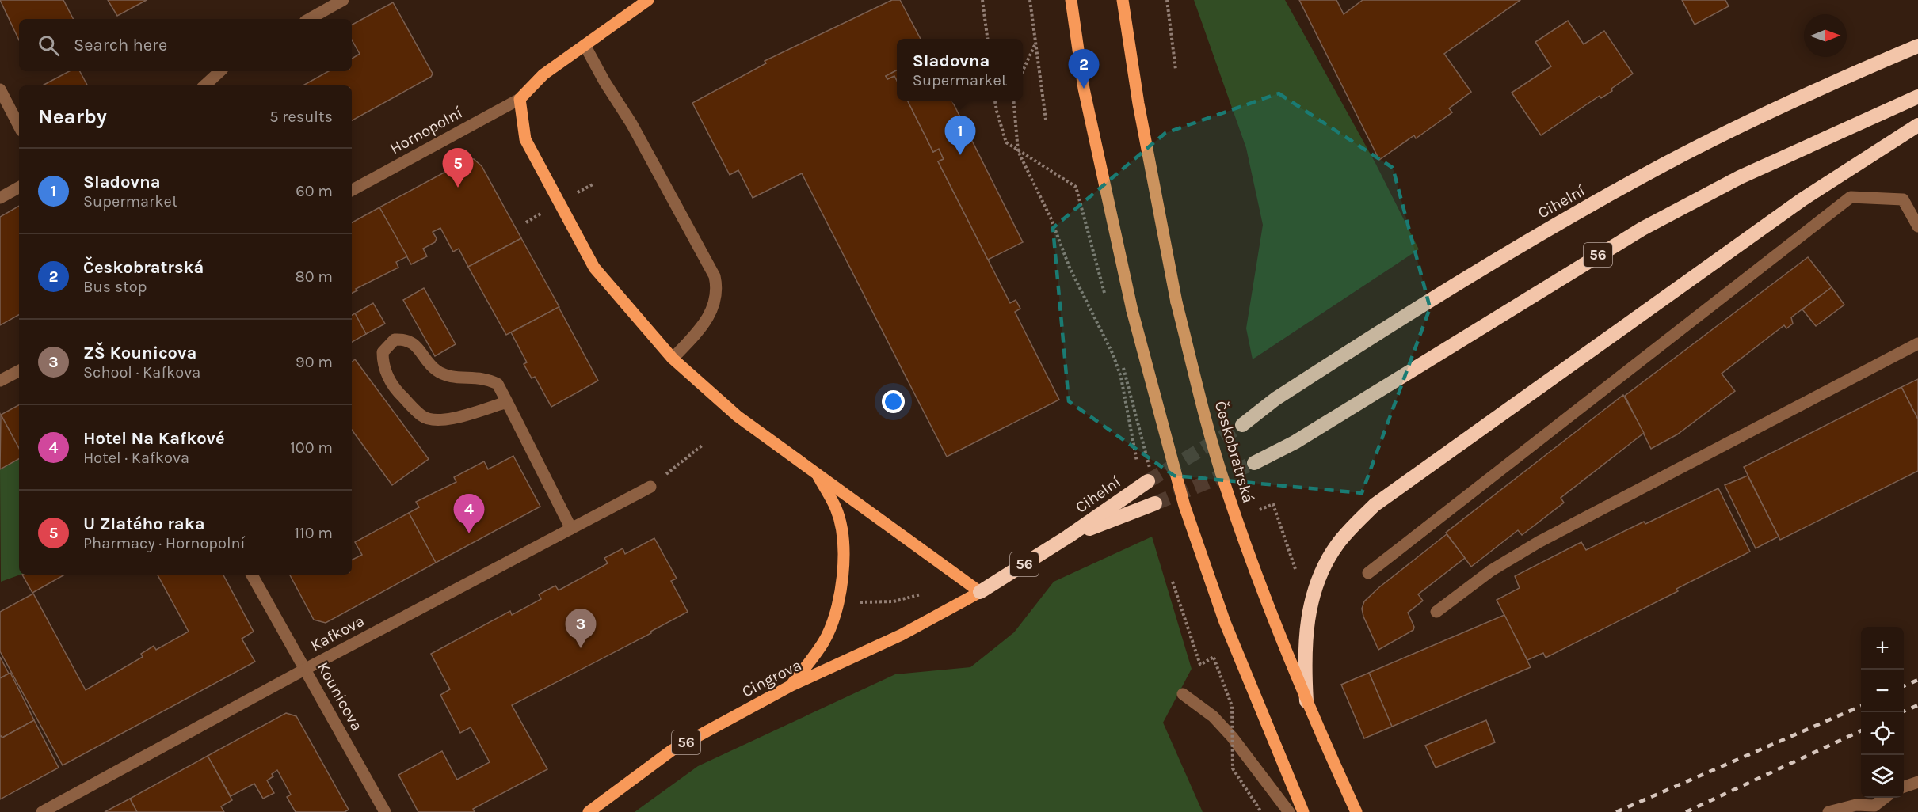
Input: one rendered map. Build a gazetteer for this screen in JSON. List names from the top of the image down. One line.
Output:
{"streets":{"highway":["Cihelní","56"],"main road":["Českobratrská","Cingrova"],"street":["Hornopolní","Kafkova","Kounicova"]},"crossings":[["Cihelní","Cingrova"],["Kafkova","Kounicova"]],"north":"right","page":{"search":"Search here","popup":["Sladovna","Supermarket"],"pins":["2","1","5","4","3"],"heading":["Nearby","5 results"],"list":[{"mark":"1","name":"Sladovna","note":"Supermarket","value":"60 m"},{"mark":"2","name":"Českobratrská","note":"Bus stop","value":"80 m"},{"mark":"3","name":"ZŠ Kounicova","note":"School · Kafkova","value":"90 m"},{"mark":"4","name":"Hotel Na Kafkové","note":"Hotel · Kafkova","value":"100 m"},{"mark":"5","name":"U Zlatého raka","note":"Pharmacy · Hornopolní","value":"110 m"}],"map_buttons":["+","−"]}}
